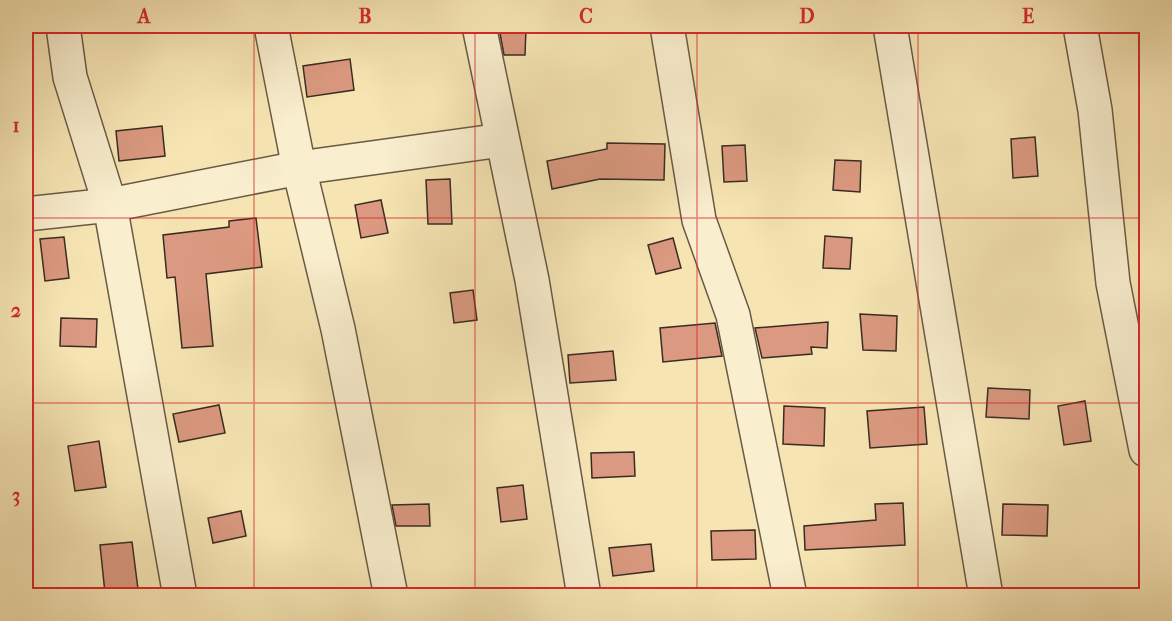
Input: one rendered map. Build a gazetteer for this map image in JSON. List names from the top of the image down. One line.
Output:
{"grid":{"columns":["A","B","C","D","E"],"rows":["1","2","3"]}}
